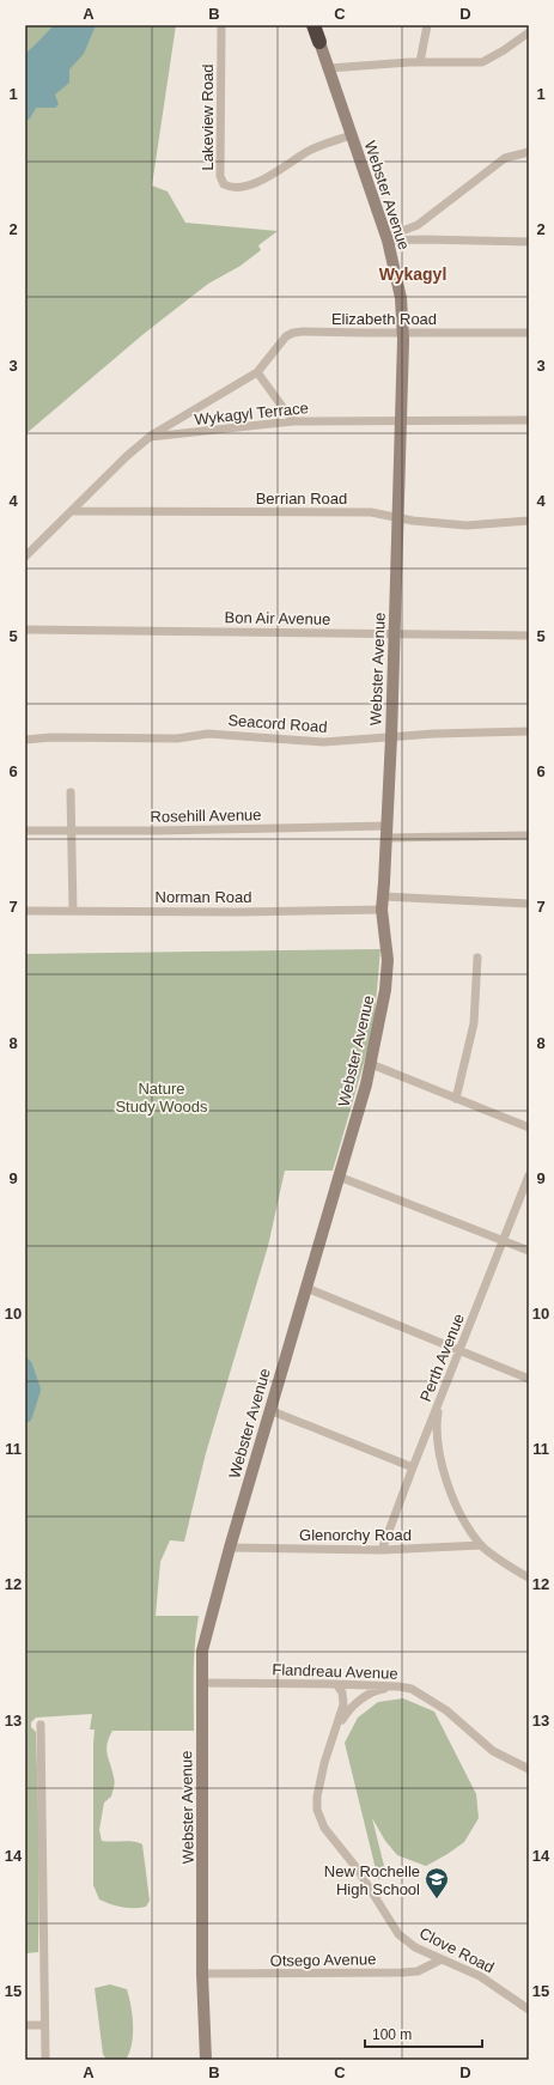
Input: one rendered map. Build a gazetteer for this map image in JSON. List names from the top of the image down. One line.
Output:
{"streets":{"street":["Lakeview Road","Webster Avenue","Elizabeth Road","Wykagyl Terrace","Berrian Road","Bon Air Avenue","Seacord Road","Rosehill Avenue","Norman Road","Perth Avenue","Glenorchy Road","Flandreau Avenue","Clove Road","Otsego Avenue"]},"crossings":[["Lakeview Road","Webster Avenue"],["Webster Avenue","Elizabeth Road"],["Webster Avenue","Wykagyl Terrace"],["Webster Avenue","Berrian Road"],["Webster Avenue","Bon Air Avenue"],["Webster Avenue","Seacord Road"],["Webster Avenue","Rosehill Avenue"],["Webster Avenue","Norman Road"],["Webster Avenue","Glenorchy Road"],["Webster Avenue","Flandreau Avenue"],["Webster Avenue","Otsego Avenue"],["Elizabeth Road","Wykagyl Terrace"],["Perth Avenue","Glenorchy Road"],["Flandreau Avenue","Clove Road"],["Clove Road","Otsego Avenue"]],"districts":["Wykagyl"],"parks":["Nature Study Woods"],"places":{"school or university":["New Rochelle High School"]},"scale_bar":"100 m","grid":{"columns":["A","B","C","D"],"rows":["1","2","3","4","5","6","7","8","9","10","11","12","13","14","15"]}}
